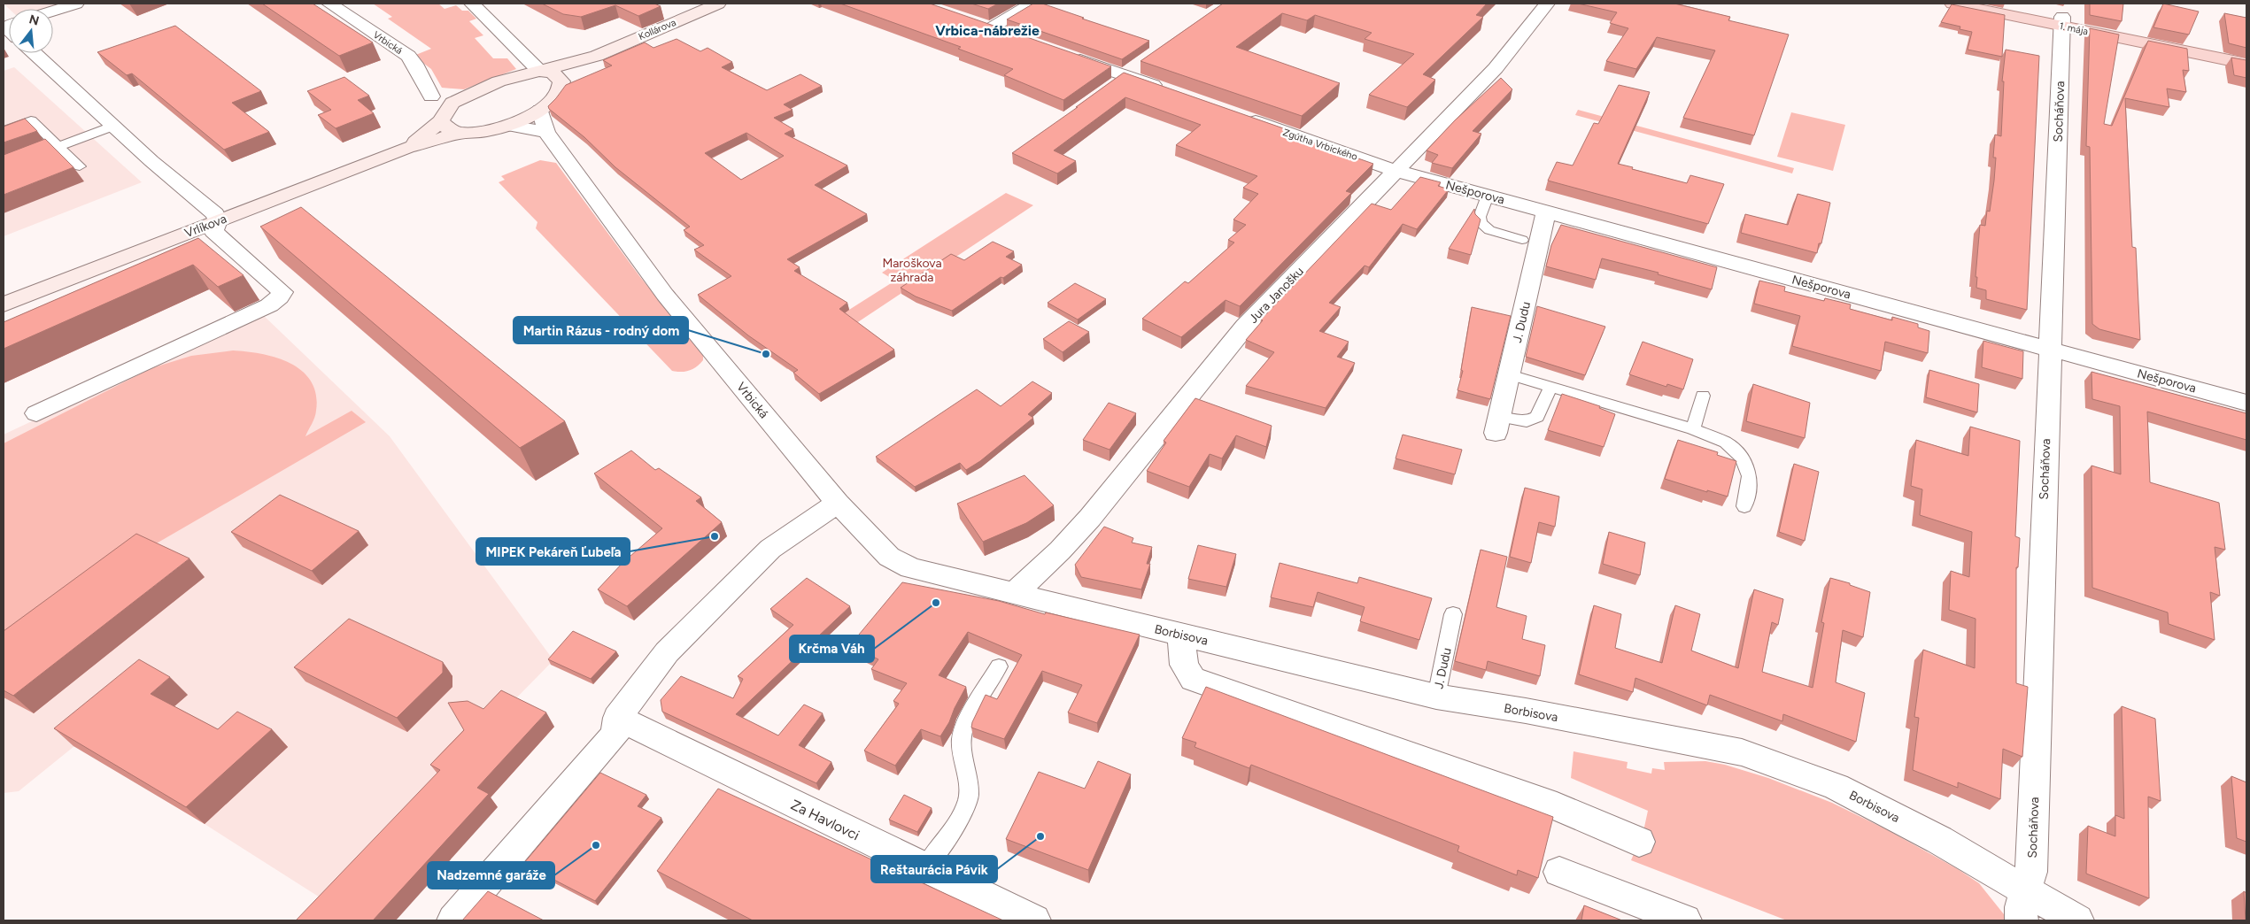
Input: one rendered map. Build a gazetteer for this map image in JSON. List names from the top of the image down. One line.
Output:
{"streets":{"main road":["1. mája"],"street":["Kollárova","Vrbická","Socháňova","Zgútha Vrbického","Nešporova","Vrlíkova","Jura Janošku","J. Dudu","Borbisova","Za Havlovci"]},"crossings":[["1. mája","Socháňova"],["Kollárova","Vrbická"],["Kollárova","Vrlíkova"],["Vrbická","Vrlíkova"],["Vrbická","Jura Janošku"],["Vrbická","Borbisova"],["Socháňova","Nešporova"],["Socháňova","Borbisova"],["Zgútha Vrbického","Nešporova"],["Zgútha Vrbického","Jura Janošku"],["Nešporova","Jura Janošku"],["Nešporova","J. Dudu"],["Jura Janošku","Borbisova"],["J. Dudu","Borbisova"]],"districts":["Vrbica-nábrežie"],"parks":["Maroškova záhrada"],"places":["Martin Rázus - rodný dom","MIPEK Pekáreň Ľubeľa","Krčma Váh","Reštaurácia Pávik","Nadzemné garáže"],"north":"top"}
